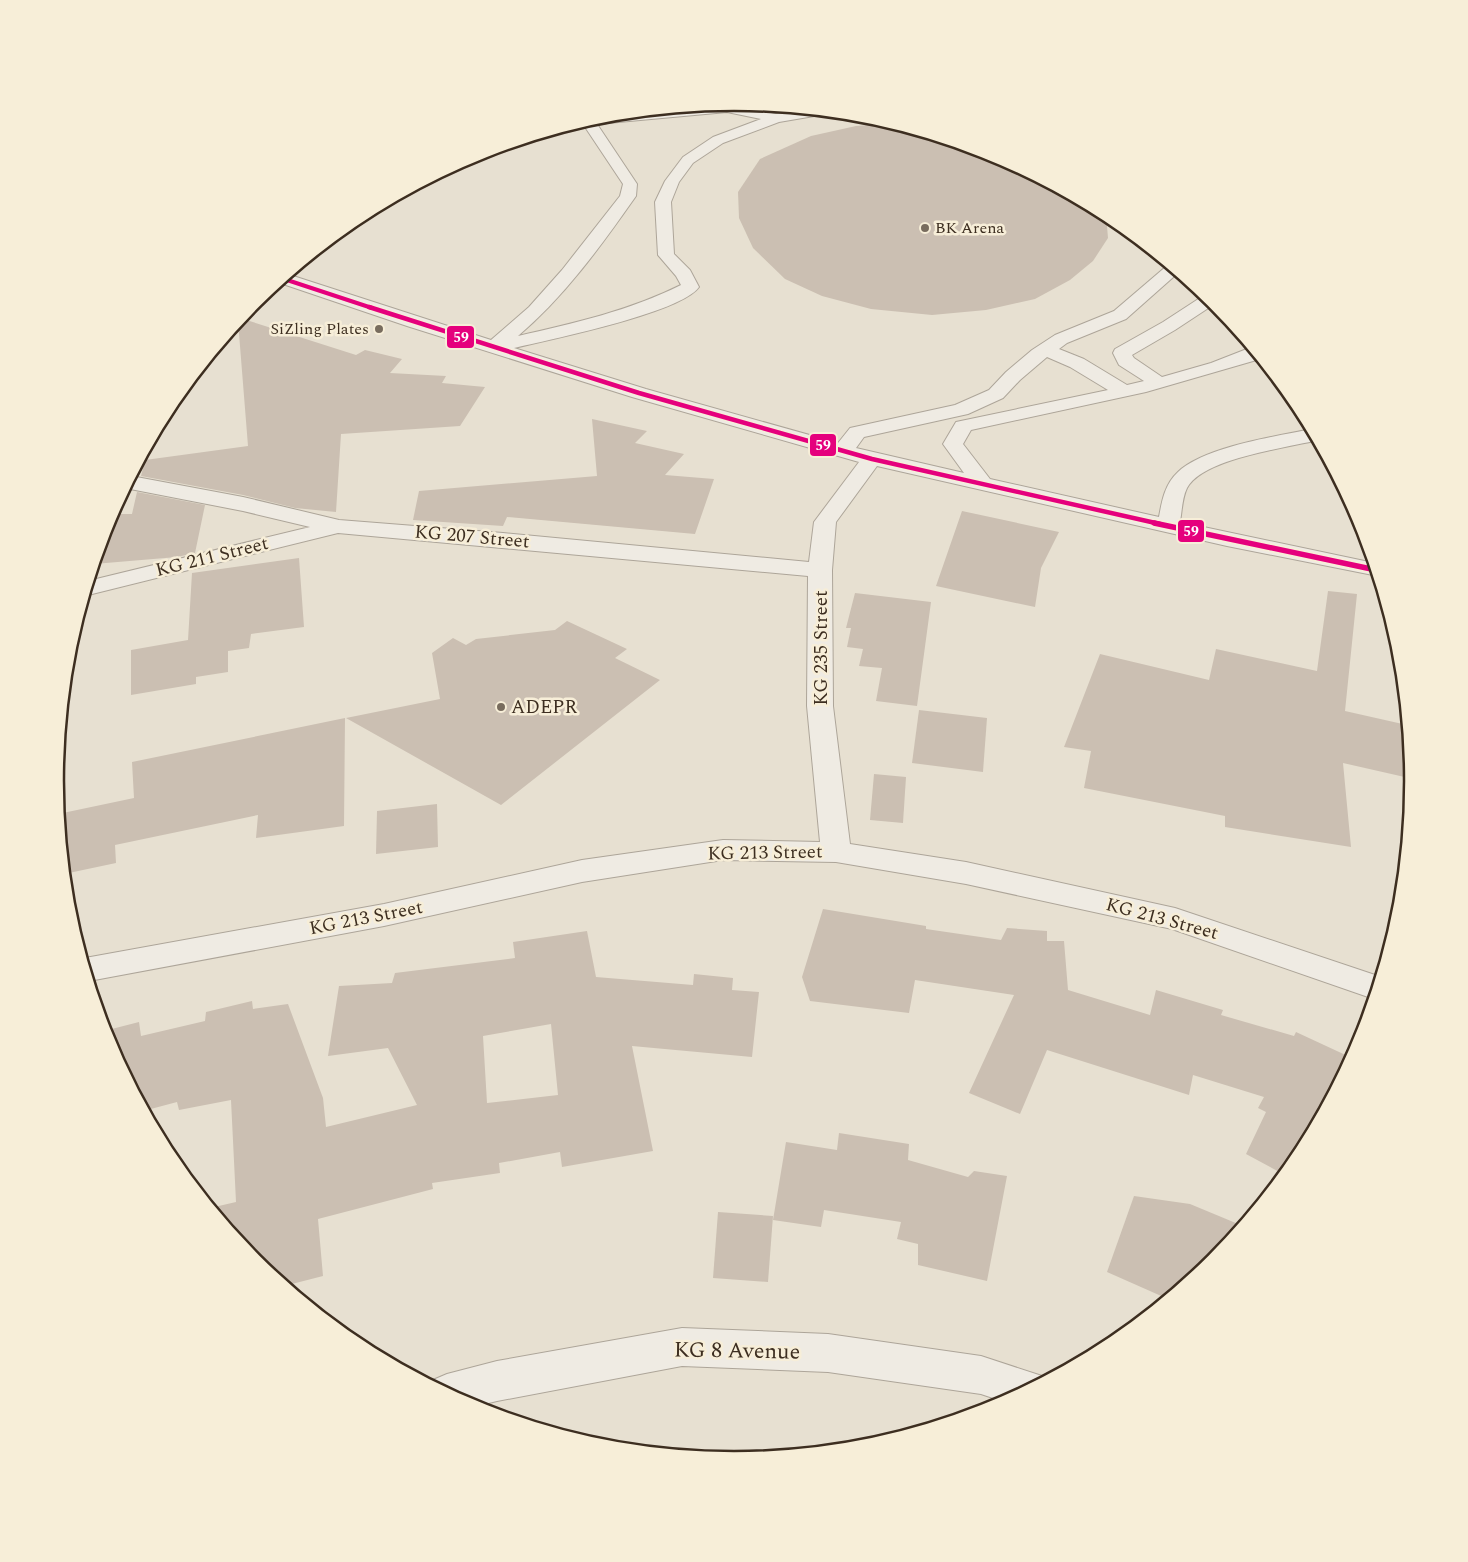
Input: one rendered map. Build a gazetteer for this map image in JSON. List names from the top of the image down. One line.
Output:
{"streets":{"street":["KG 207 Street","KG 211 Street","KG 235 Street","KG 213 Street","KG 8 Avenue"]},"crossings":[["KG 207 Street","KG 211 Street"],["KG 207 Street","KG 235 Street"],["KG 235 Street","KG 213 Street"]],"places":["BK Arena","SiZling Plates","ADEPR"],"lines":["transit line 59"]}
